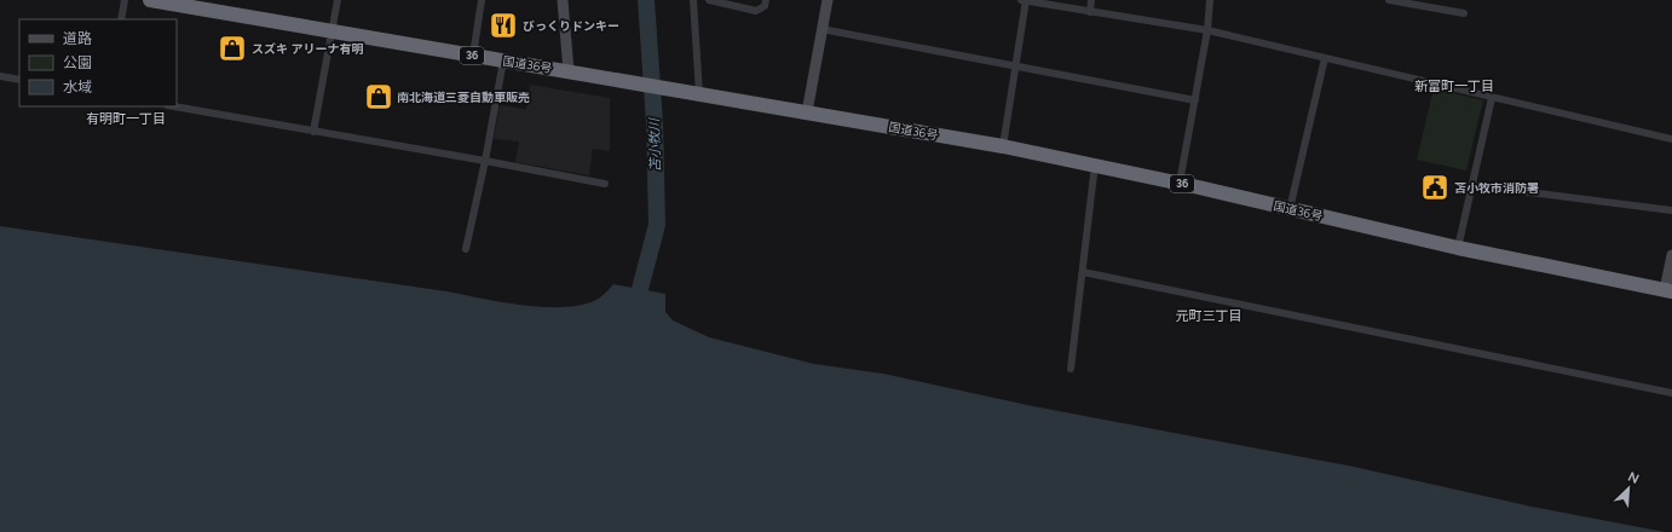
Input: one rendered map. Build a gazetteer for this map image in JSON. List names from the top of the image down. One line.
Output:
{"streets":{"highway":["36","国道36号"]},"districts":["新富町一丁目","有明町一丁目","元町三丁目"],"water":["苫小牧川"],"places":{"restaurant":["びっくりドンキー"],"shop":["スズキ アリーナ有明","南北海道三菱自動車販売"],"public building":["苫小牧市消防署"]},"legend":["道路","公園","水域"],"north":"top right"}
